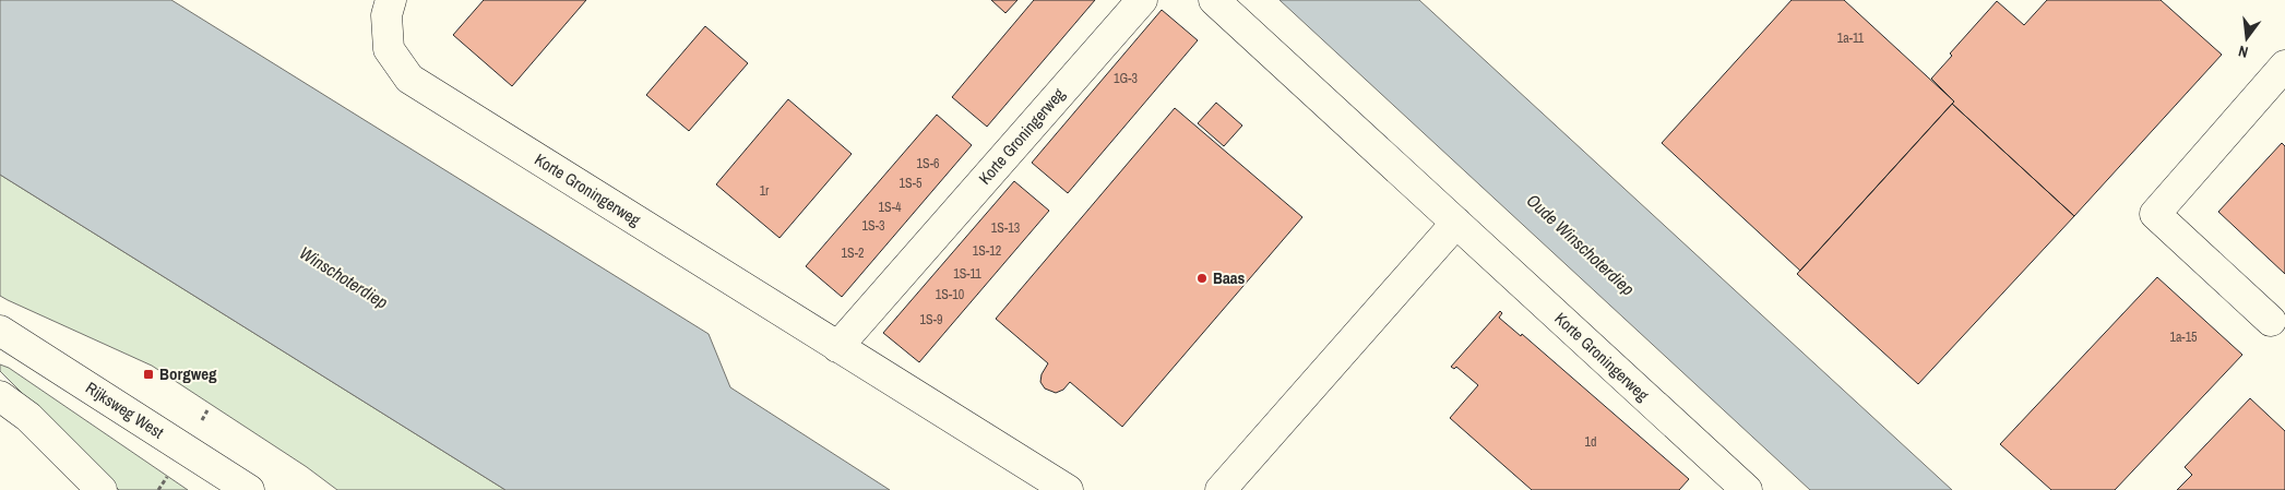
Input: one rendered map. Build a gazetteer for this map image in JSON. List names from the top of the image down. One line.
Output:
{"streets":{"street":["Korte Groningerweg","Rijksweg West"]},"water":["Oude Winschoterdiep","Winschoterdiep"],"places":{"other":["Baas"],"transit":["Borgweg"]},"house_numbers":["1a-11","1G-3","1S-6","1S-5","1r","1S-4","1S-3","1S-13","1S-12","1S-2","1S-11","1S-10","1S-9","1a-15","1d"],"north":"bottom"}
